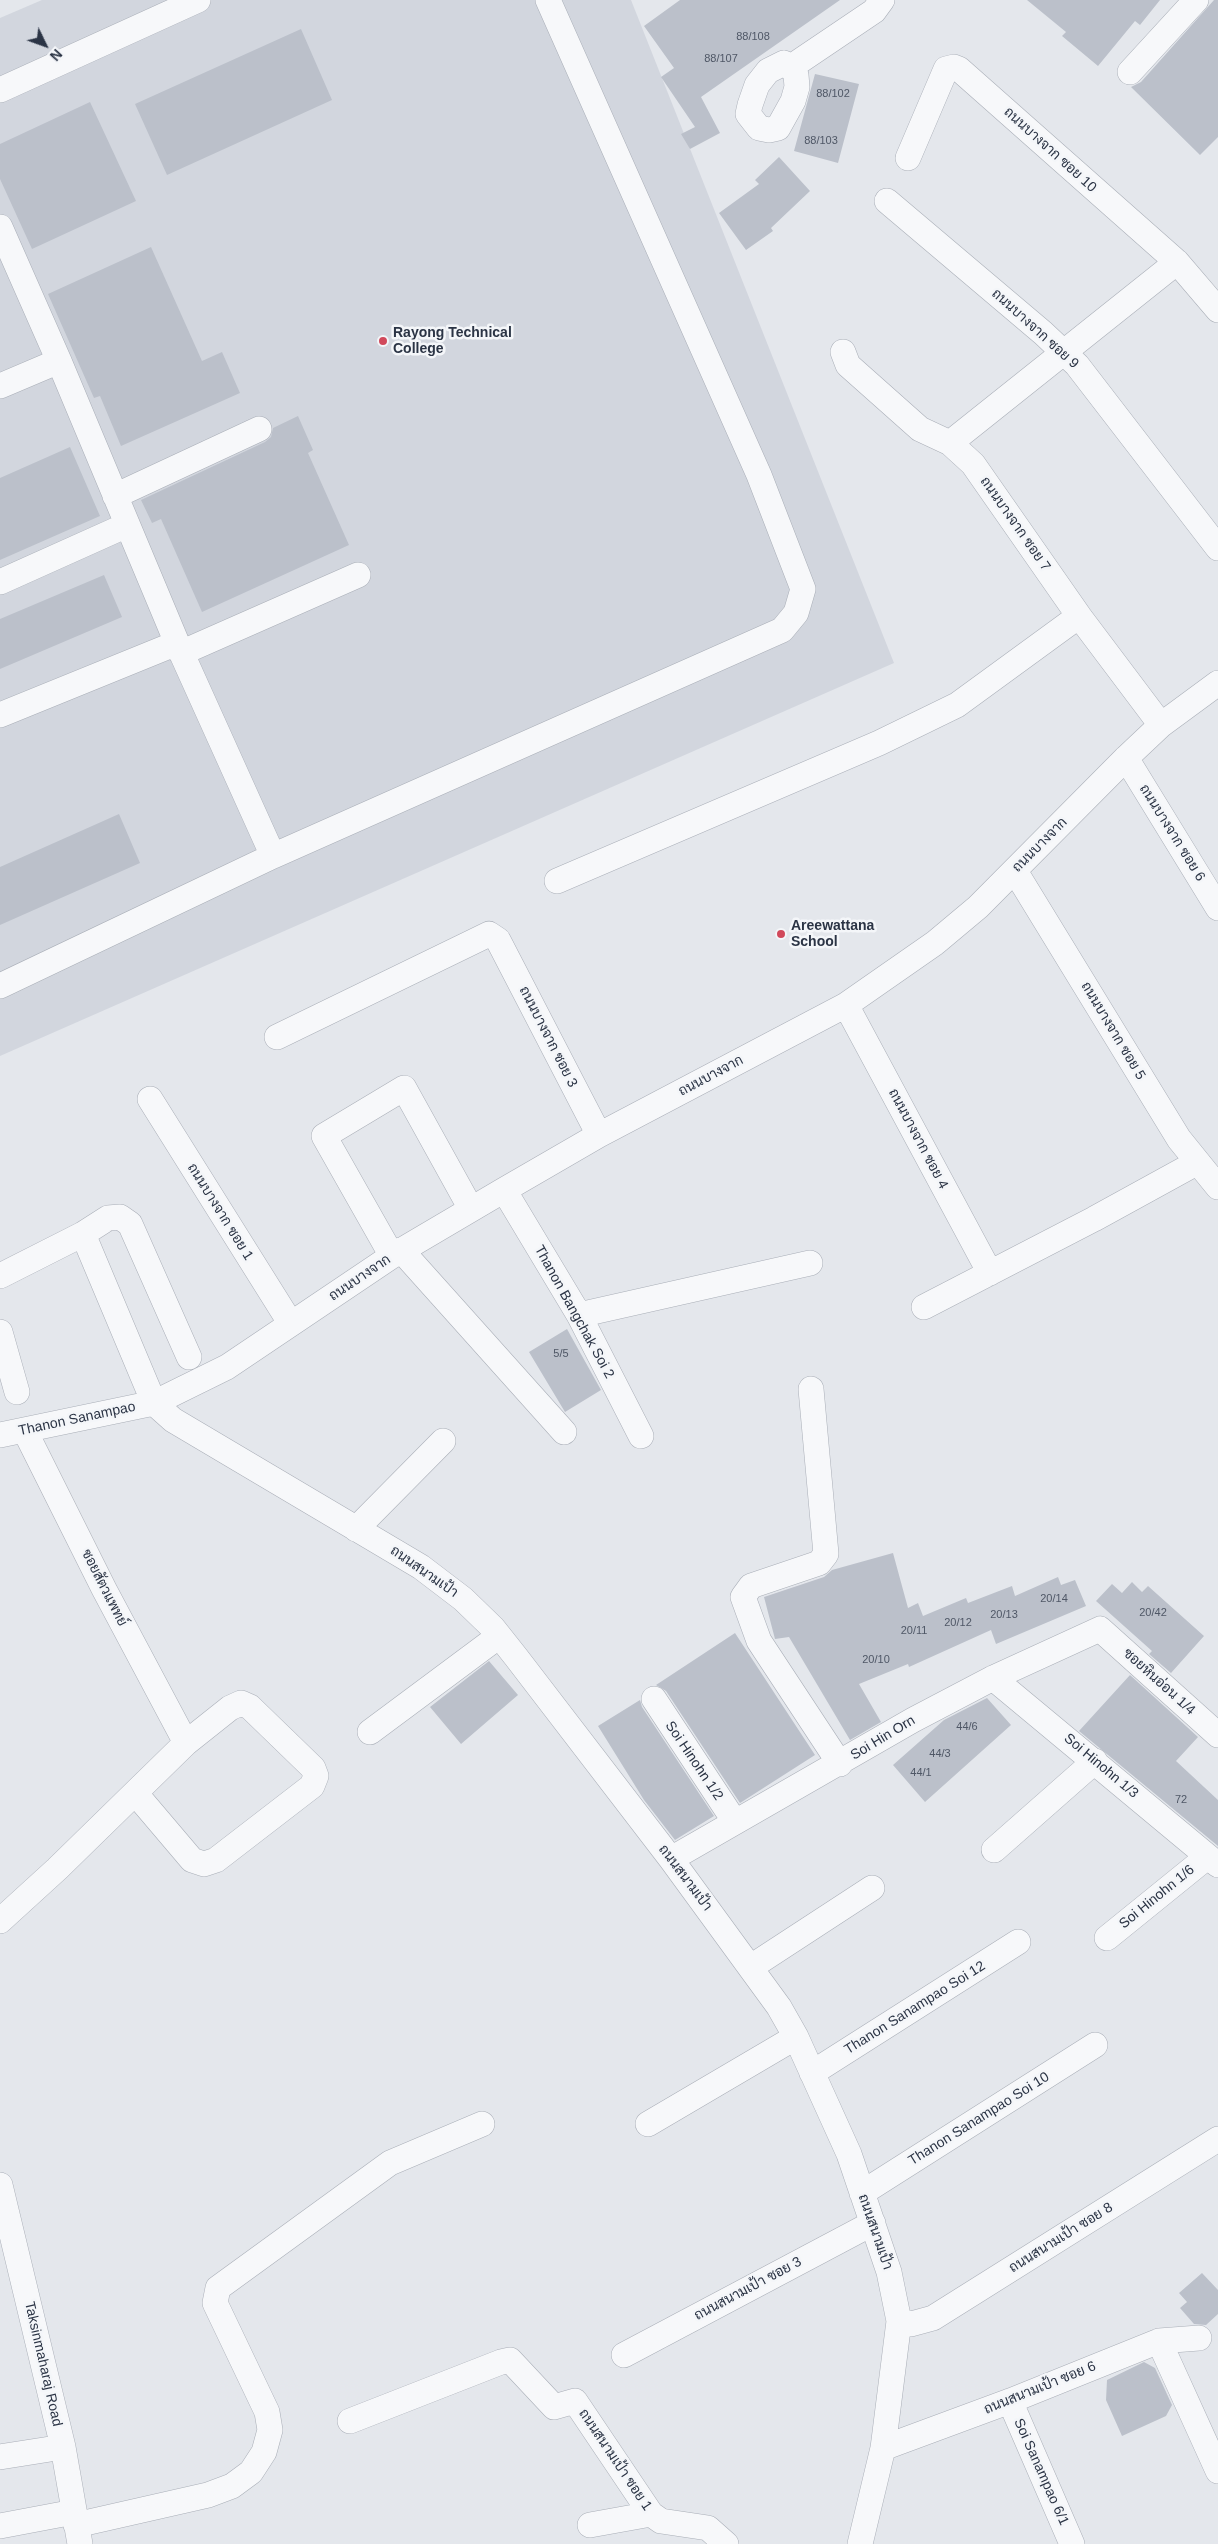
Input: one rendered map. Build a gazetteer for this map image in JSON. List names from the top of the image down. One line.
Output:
{"streets":{"street":["ถนนบางจาก ซอย 10","ถนนบางจาก ซอย 9","ถนนบางจาก ซอย 7","ถนนบางจาก ซอย 6","ถนนบางจาก","ถนนบางจาก ซอย 5","ถนนบางจาก ซอย 3","ถนนบางจาก ซอย 4","ถนนบางจาก ซอย 1","Thanon Bangchak Soi 2","Thanon Sanampao","ถนนสนามเป้า","ซอยสัตวแพทย์","ซอยหินอ่อน 1/4","Soi Hin Orn","Soi Hinohn 1/2","Soi Hinohn 1/3","Soi Hinohn 1/6","Thanon Sanampao Soi 12","Thanon Sanampao Soi 10","ถนนสนามเป้า ซอย 8","ถนนสนามเป้า ซอย 3","Taksinmaharaj Road","ถนนสนามเป้า ซอย 6","ถนนสนามเป้า ซอย 1","Soi Sanampao 6/1"]},"crossings":[["ถนนบางจาก ซอย 7","ถนนบางจาก"],["ถนนบางจาก ซอย 6","ถนนบางจาก"],["ถนนบางจาก","ถนนบางจาก ซอย 5"],["ถนนบางจาก","ถนนบางจาก ซอย 3"],["ถนนบางจาก","ถนนบางจาก ซอย 4"],["ถนนบางจาก","ถนนบางจาก ซอย 1"],["ถนนบางจาก","Thanon Bangchak Soi 2"],["ถนนบางจาก","Thanon Sanampao"],["ถนนบางจาก","ถนนสนามเป้า"],["Thanon Sanampao","ถนนสนามเป้า"],["Thanon Sanampao","ซอยสัตวแพทย์"],["ถนนสนามเป้า","Soi Hin Orn"],["ถนนสนามเป้า","Thanon Sanampao Soi 12"],["ถนนสนามเป้า","Thanon Sanampao Soi 10"],["ถนนสนามเป้า","ถนนสนามเป้า ซอย 8"],["ถนนสนามเป้า","ถนนสนามเป้า ซอย 3"],["ถนนสนามเป้า","ถนนสนามเป้า ซอย 6"],["ซอยหินอ่อน 1/4","Soi Hin Orn"],["Soi Hin Orn","Soi Hinohn 1/2"],["Soi Hin Orn","Soi Hinohn 1/3"],["Soi Hinohn 1/3","Soi Hinohn 1/6"],["ถนนสนามเป้า ซอย 6","Soi Sanampao 6/1"]],"places":["Rayong Technical College","Areewattana School"],"house_numbers":["88/108","88/107","88/102","88/103","5/5","20/14","20/42","20/13","20/12","20/11","20/10","44/6","44/3","44/1","72"],"north":"bottom right"}
